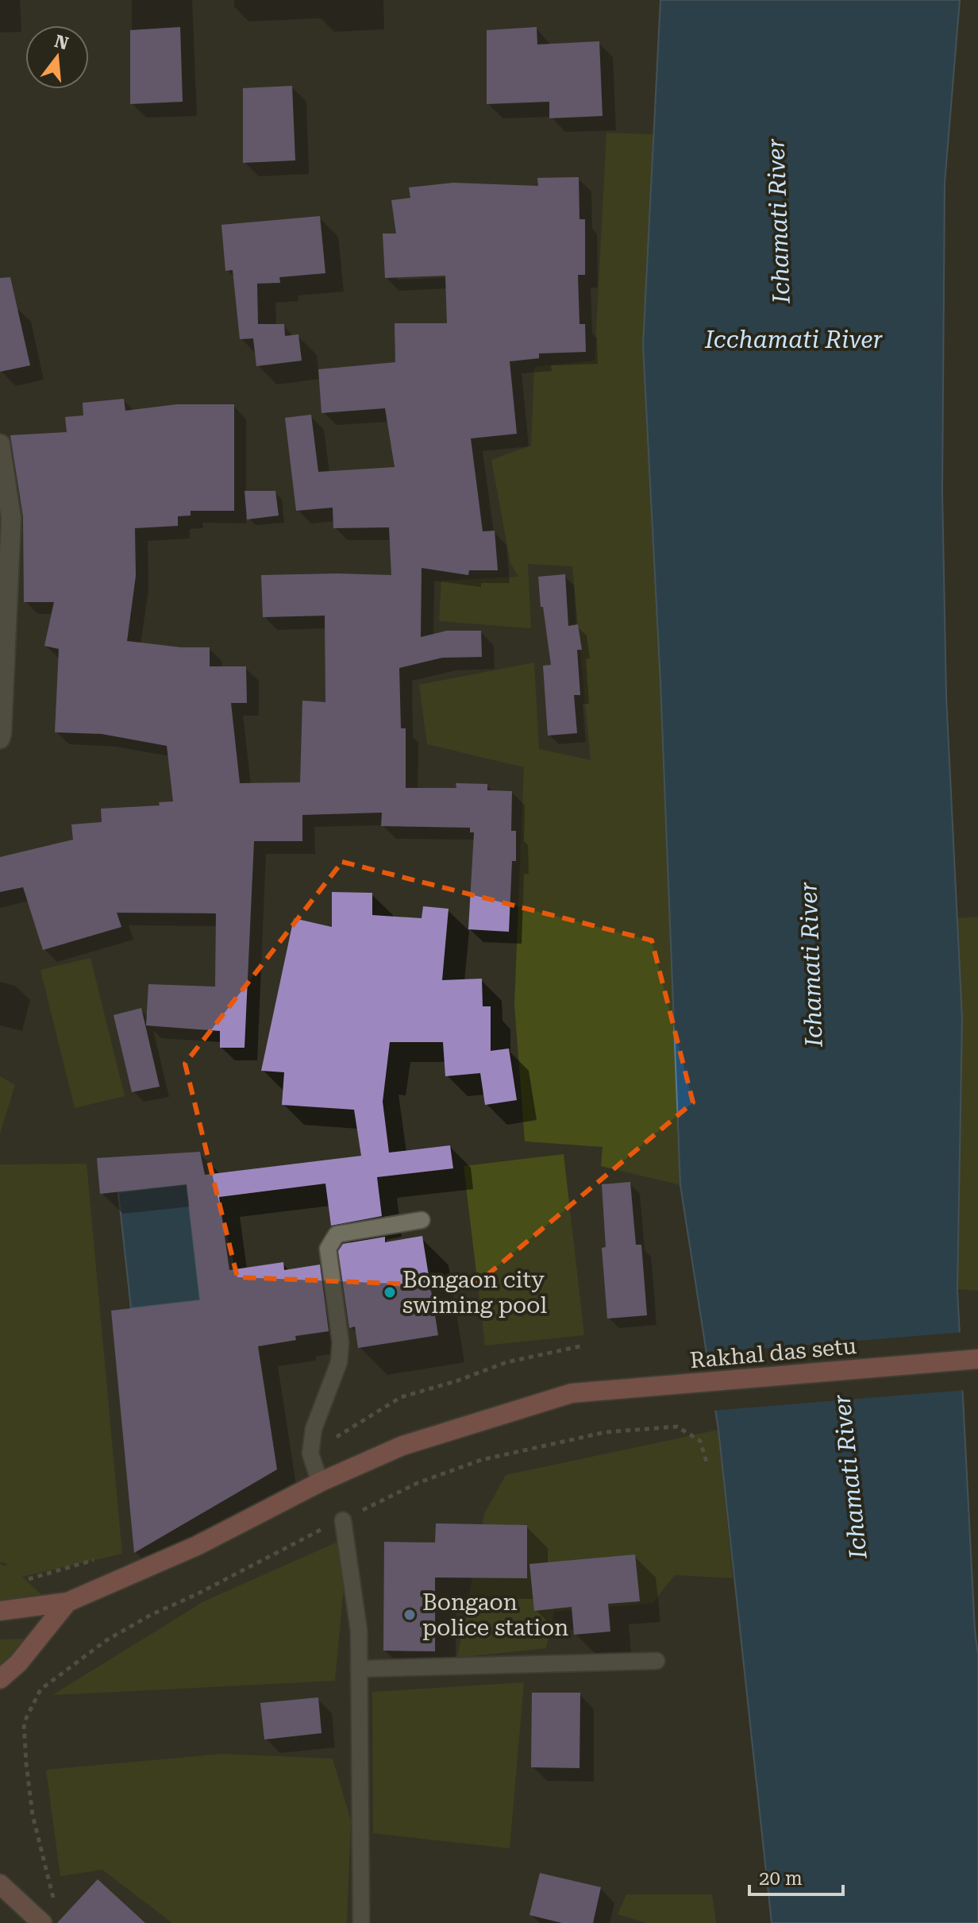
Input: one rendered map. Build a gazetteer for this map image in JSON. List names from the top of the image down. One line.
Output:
{"streets":{"highway":["Rakhal das setu"]},"water":["Ichamati River","Icchamati River"],"places":["Bongaon city swiming pool","Bongaon police station"],"scale_bar":"20 m","north":"top"}
